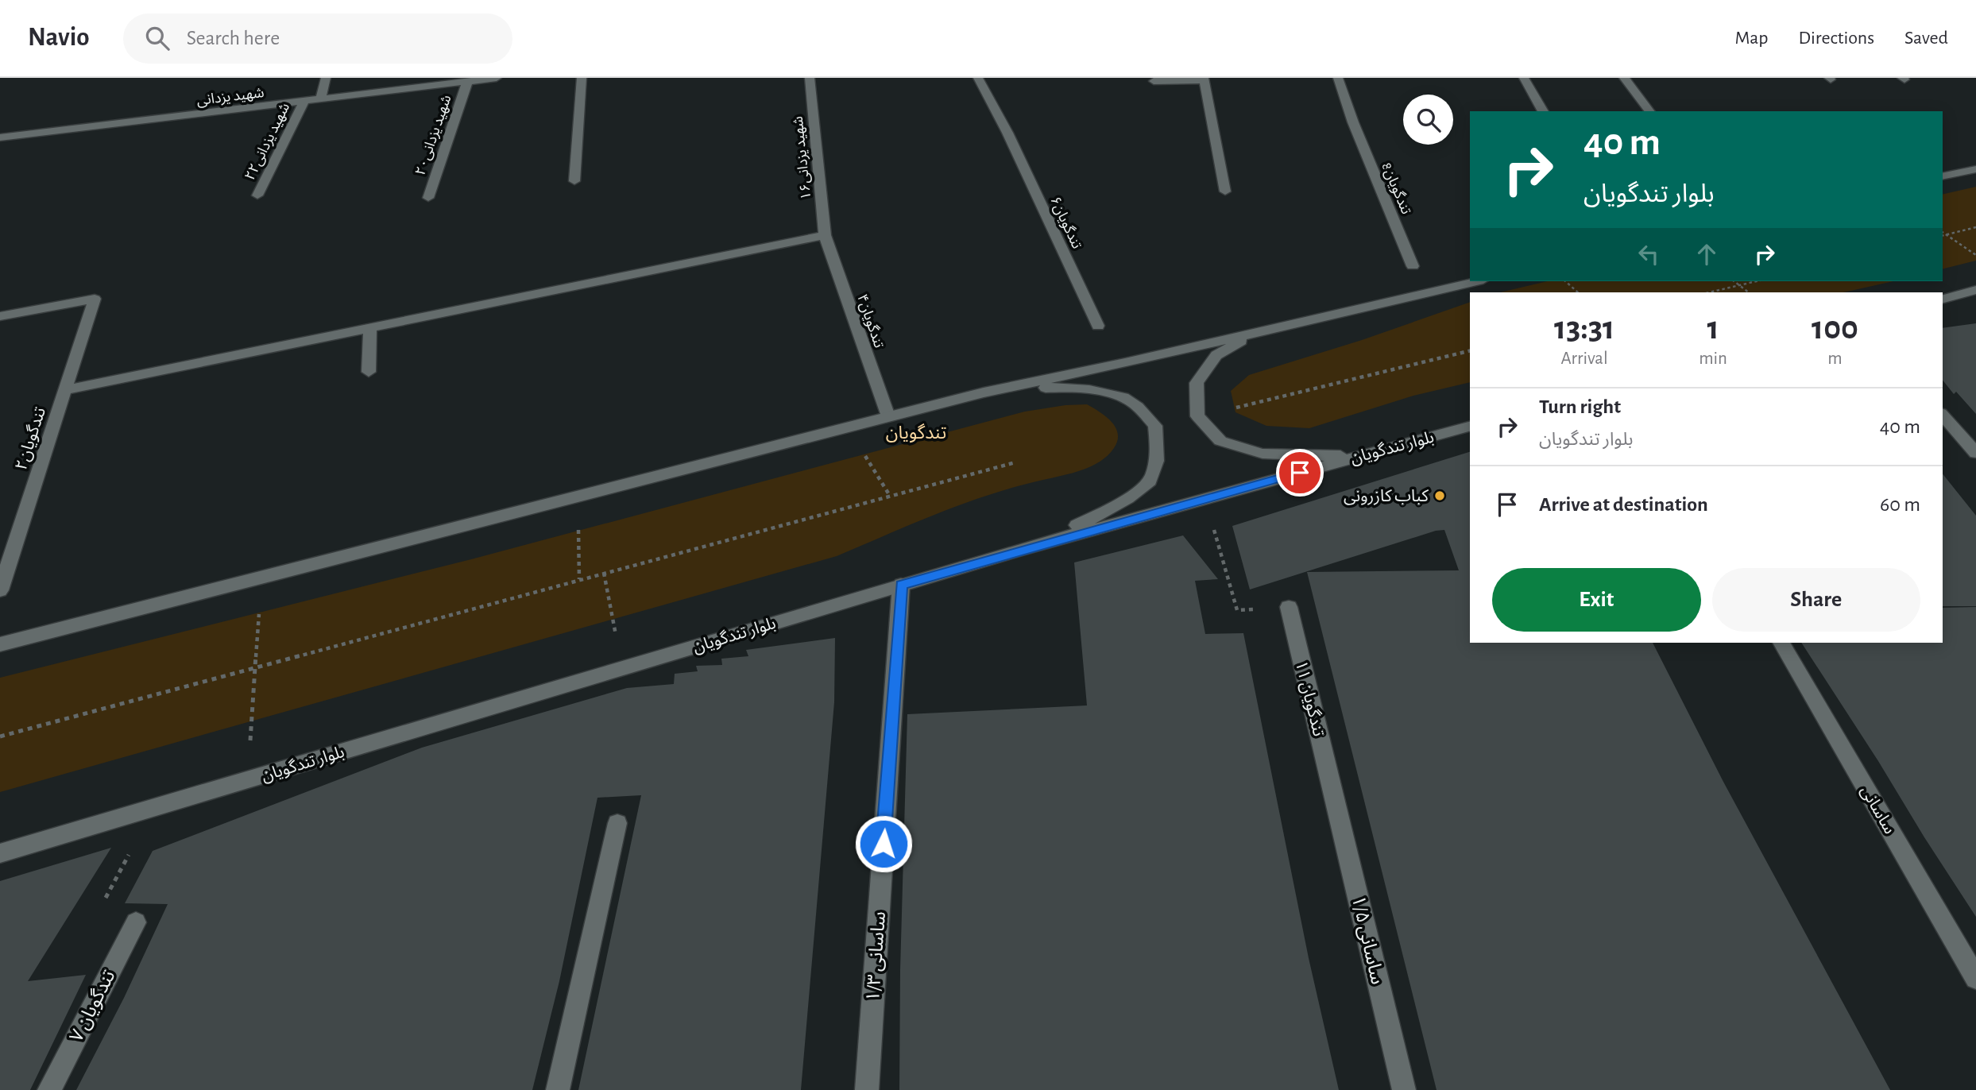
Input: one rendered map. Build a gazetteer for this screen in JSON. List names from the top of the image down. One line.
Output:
{"streets":{"street":["شهید یزدانی","شهید یزدانی۲۰","شهید یزدانی۲۲","شهید یزدانی۱۶","8تندگویان","۶تندگویان","تندگویان۴","تندگویان۲","بلوار تندگویان","۱۱ تندگویان","ساسانی","۱/۵ ساسانی","۱/۳ ساسانی","۷ تندگویان"]},"crossings":[["شهید یزدانی","شهید یزدانی۲۰"],["شهید یزدانی","شهید یزدانی۲۲"],["شهید یزدانی۱۶","تندگویان۴"],["بلوار تندگویان","۱/۳ ساسانی"],["۱۱ تندگویان","۱/۵ ساسانی"]],"districts":["تندگویان"],"places":["کباب کازرونی"],"page":{"header":"Navio","search":"Search here","nav":["Map","Directions","Saved"],"turn":["40 m","بلوار تندگویان"],"eta":["13:31","Arrival","1","min","100","m"],"list":[{"name":"Turn right","note":"بلوار تندگویان","value":"40 m"},{"name":"Arrive at destination","value":"60 m"}],"buttons":["Exit","Share"]}}
